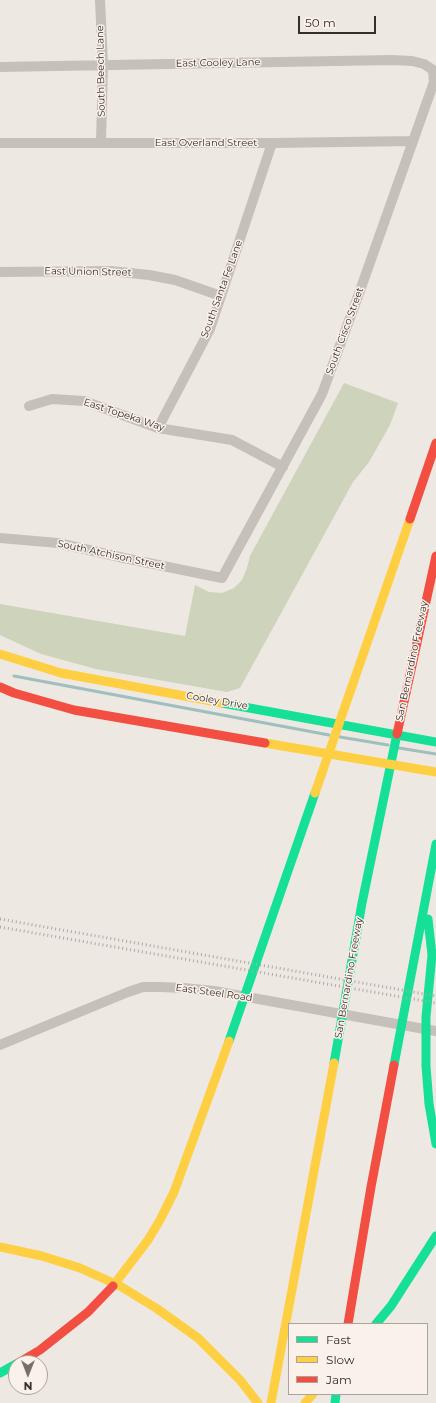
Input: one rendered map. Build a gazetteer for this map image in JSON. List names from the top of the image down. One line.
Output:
{"streets":{"main road":["San Bernardino Freeway","Cooley Drive"],"street":["East Cooley Lane","South Beech Lane","East Overland Street","East Union Street","South Santa Fe Lane","South Cisco Street","East Topeka Way","South Atchison Street","East Steel Road"]},"crossings":[["East Cooley Lane","South Beech Lane"],["East Cooley Lane","South Cisco Street"],["South Beech Lane","East Overland Street"],["East Overland Street","South Santa Fe Lane"],["East Overland Street","South Cisco Street"],["East Union Street","South Santa Fe Lane"],["South Santa Fe Lane","East Topeka Way"],["South Cisco Street","East Topeka Way"],["South Cisco Street","South Atchison Street"]],"legend":["Fast","Slow","Jam"],"scale_bar":"50 m","north":"bottom"}
